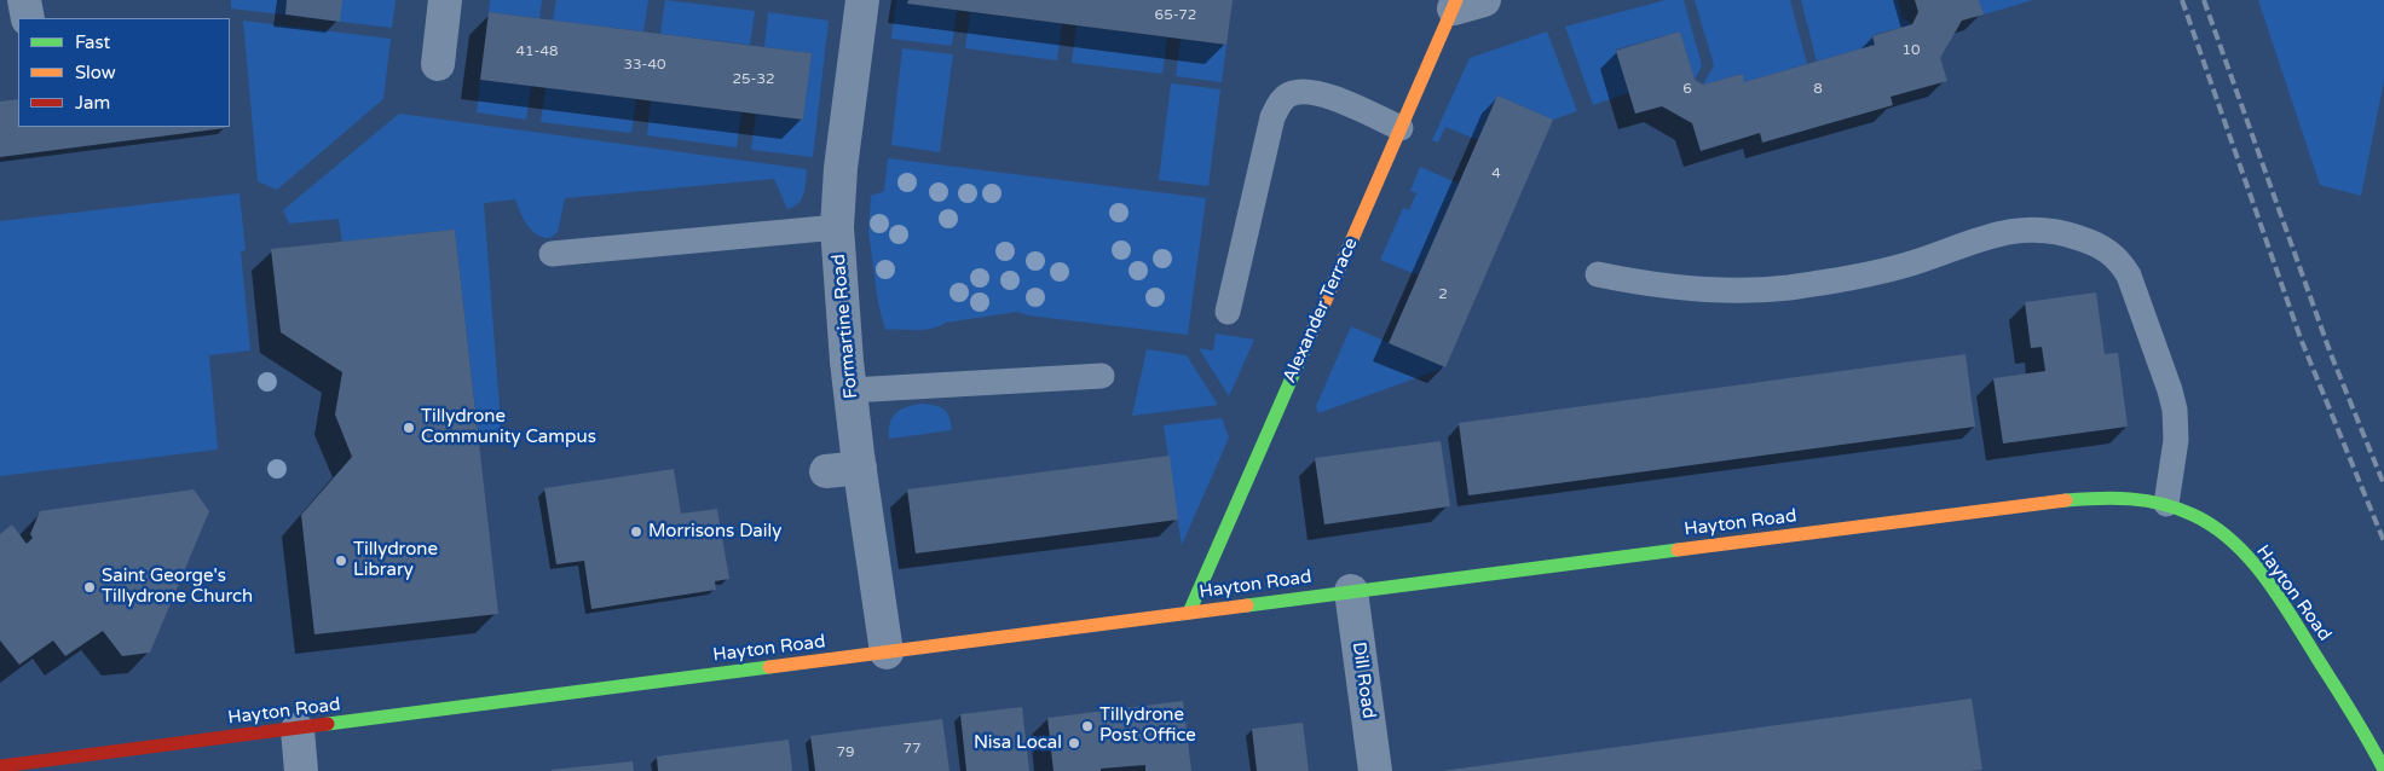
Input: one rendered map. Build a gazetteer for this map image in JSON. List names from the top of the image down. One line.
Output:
{"streets":{"street":["Alexander Terrace","Formartine Road","Hayton Road","Dill Road"]},"crossings":[["Alexander Terrace","Hayton Road"],["Formartine Road","Hayton Road"],["Hayton Road","Dill Road"]],"places":["Tillydrone Community Campus","Morrisons Daily","Tillydrone Library","Saint George's Tillydrone Church","Tillydrone Post Office","Nisa Local"],"house_numbers":["65-72","10","41-48","33-40","25-32","6","8","4","2","77","79"],"legend":["Fast","Slow","Jam"]}
